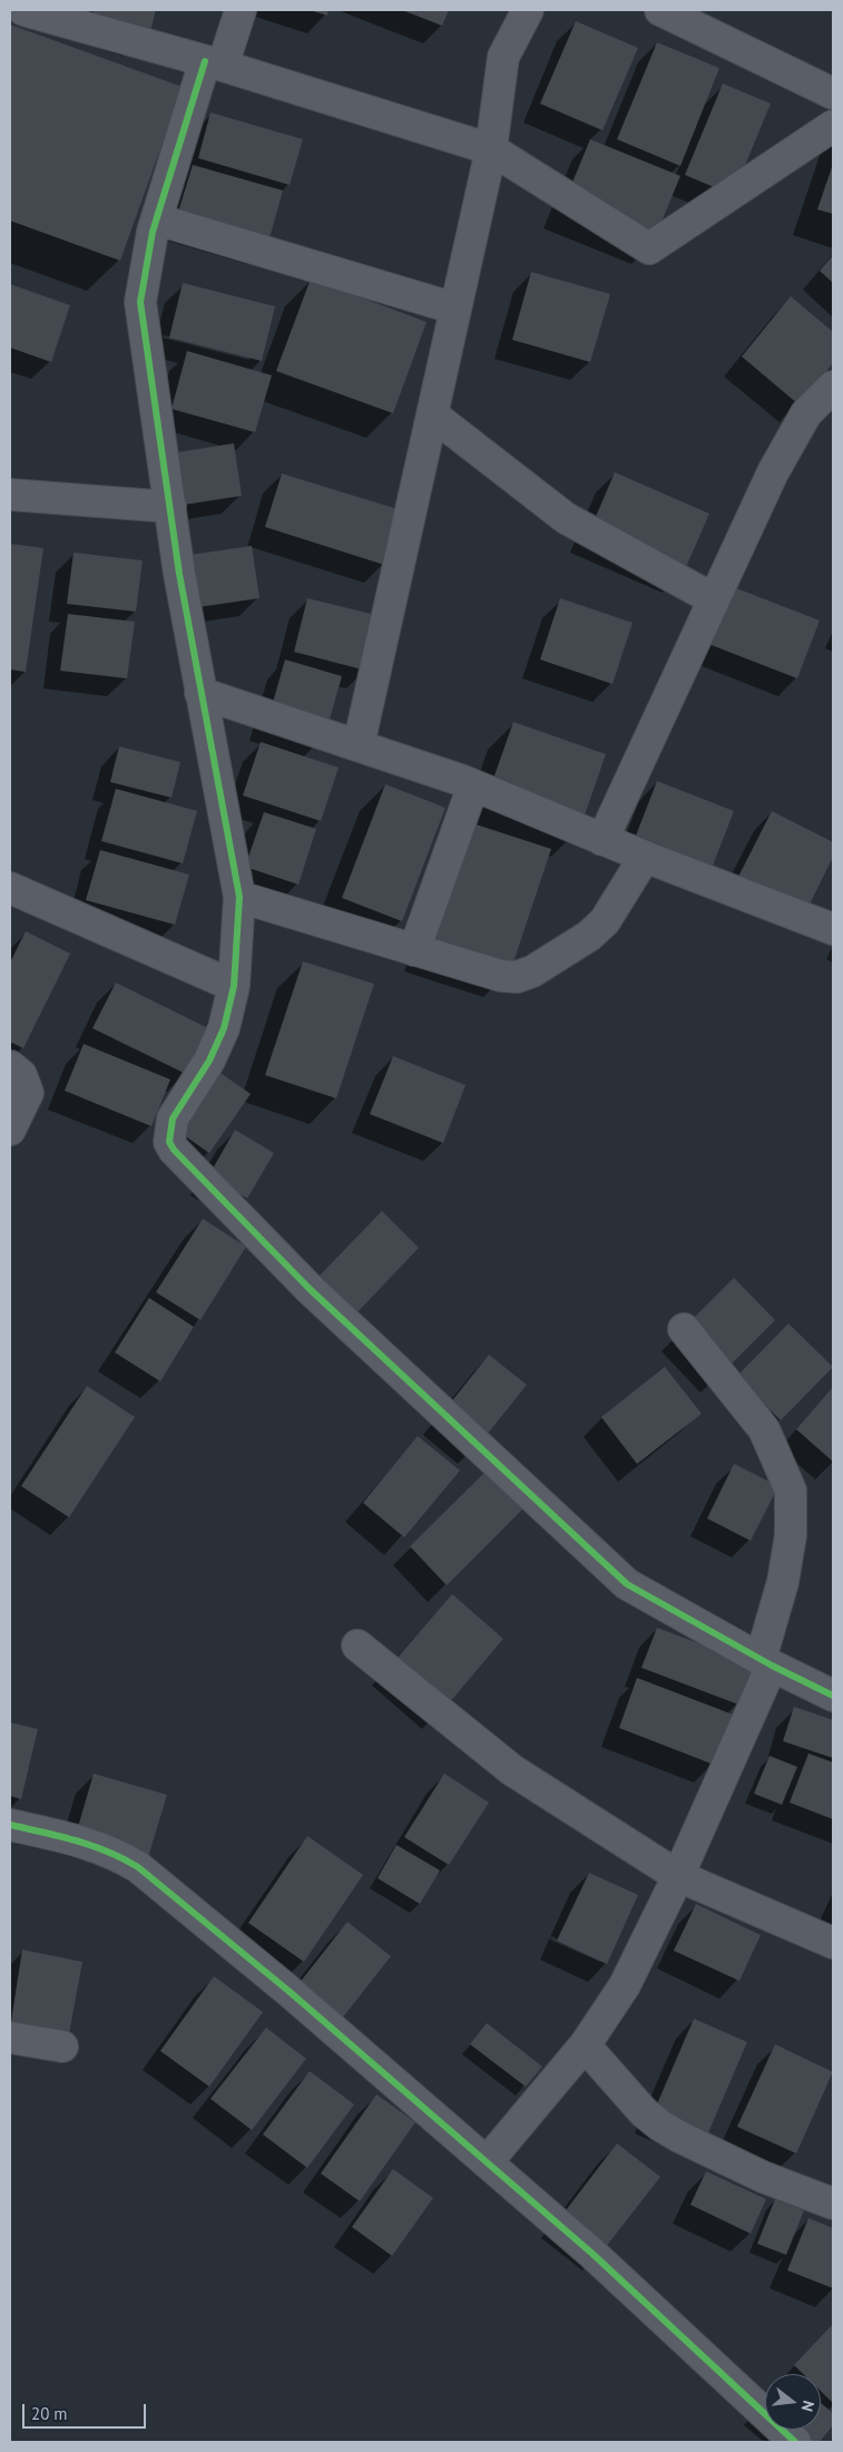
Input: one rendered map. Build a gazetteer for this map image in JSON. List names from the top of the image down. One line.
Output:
{"scale_bar":"20 m","north":"right"}
